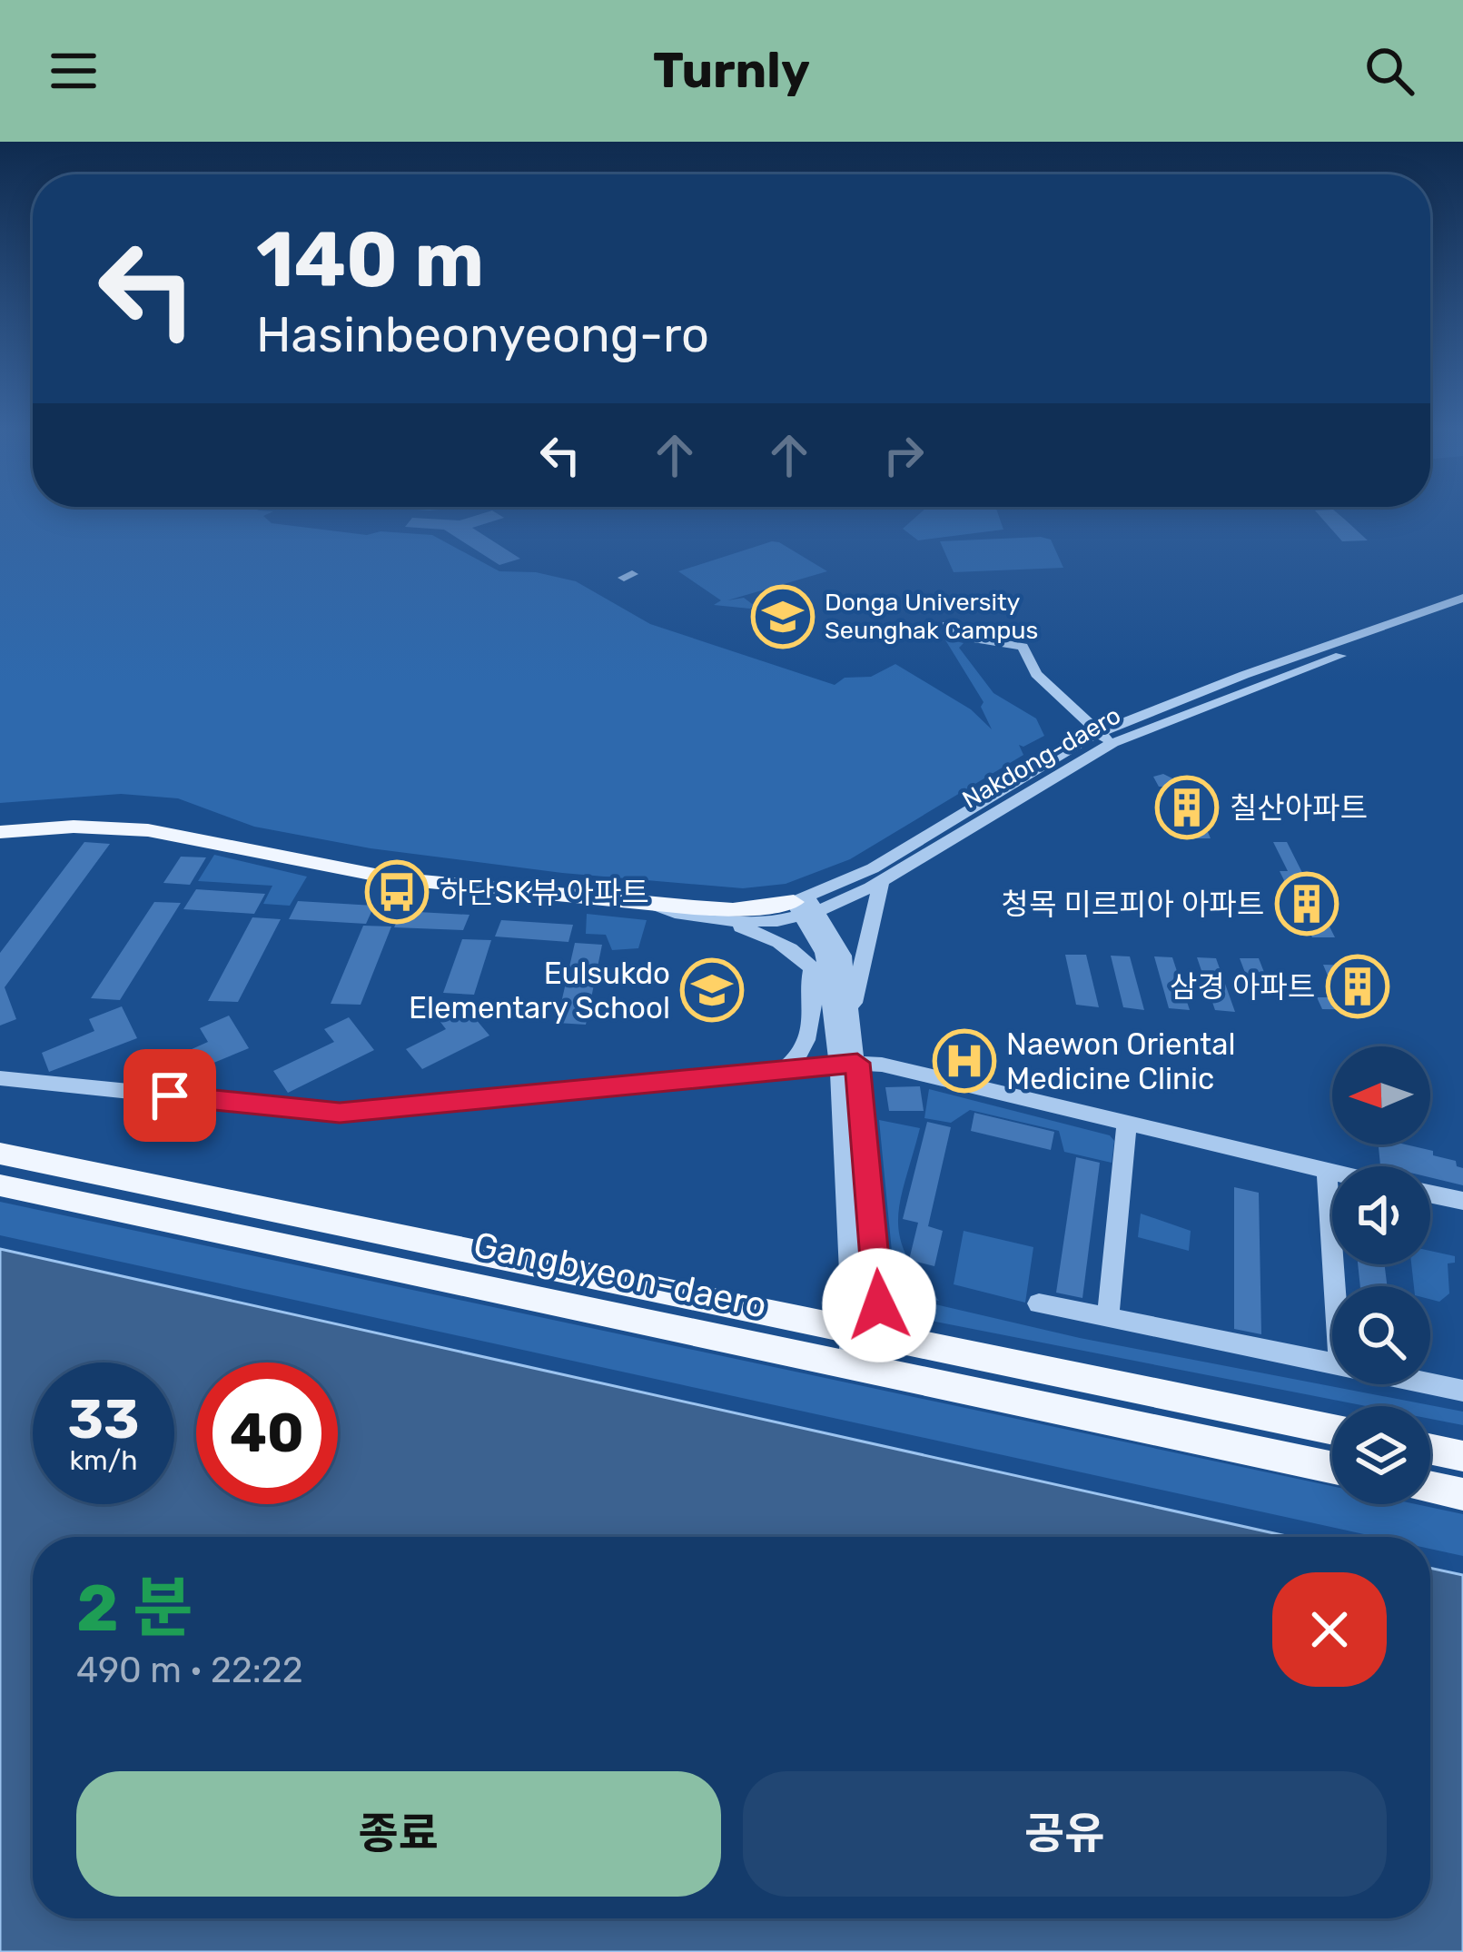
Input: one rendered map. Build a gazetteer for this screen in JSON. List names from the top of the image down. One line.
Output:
{"streets":{"main road":["Nakdong-daero","Gangbyeon-daero"]},"places":{"school or university":["Donga University Seunghak Campus","Eulsukdo Elementary School"],"building":["칠산아파트","청목 미르피아 아파트","삼경 아파트"],"bus stop":["하단SK뷰 아파트"],"hospital":["Naewon Oriental Medicine Clinic"]},"north":"left","page":{"header":"Turnly","turn":["140 m","Hasinbeonyeong-ro"],"speed":"33 km/h","limit":"40","heading":["2 분","490 m · 22:22"],"buttons":["종료","공유"]}}
